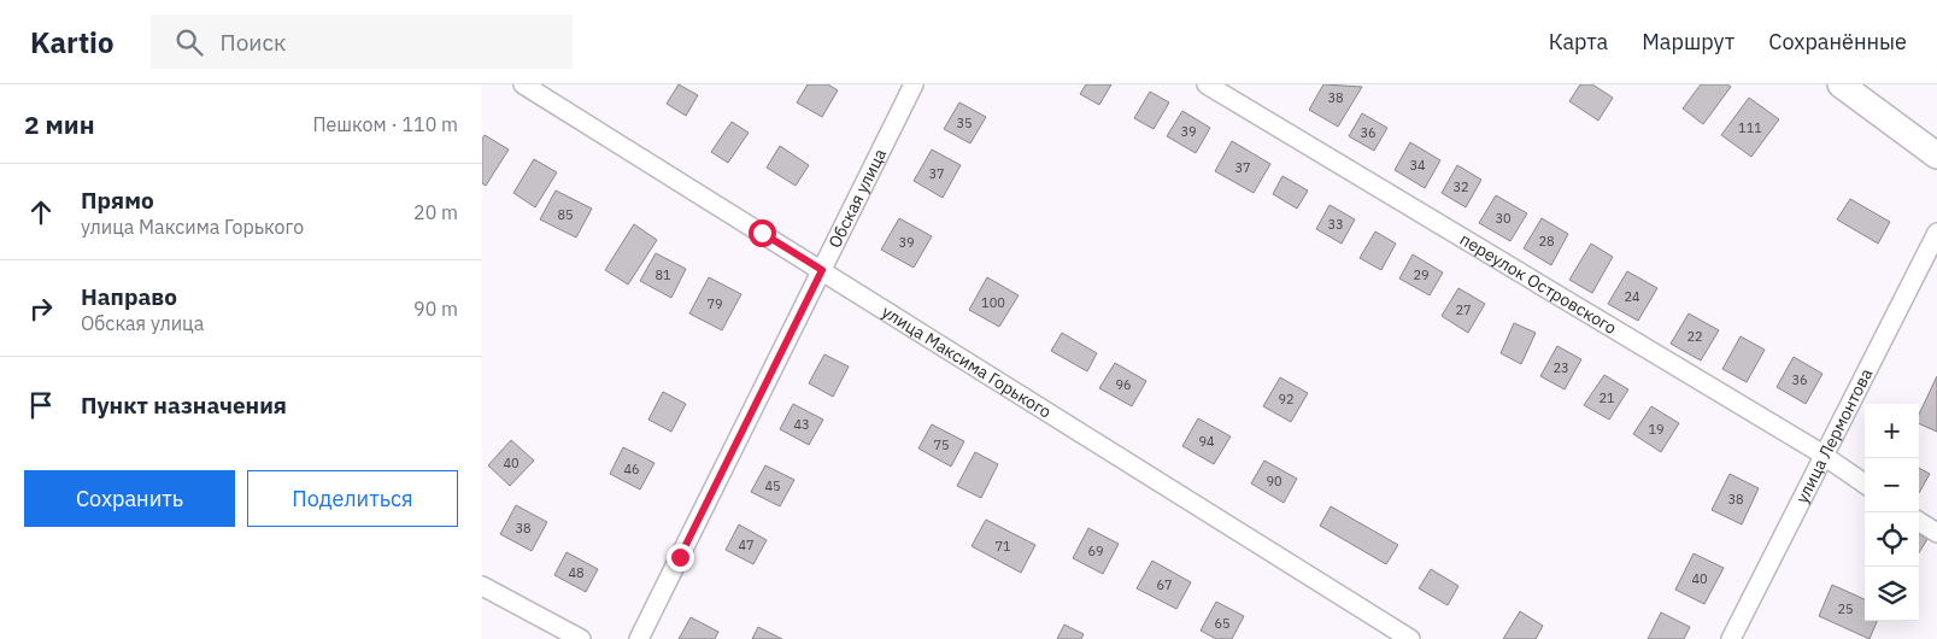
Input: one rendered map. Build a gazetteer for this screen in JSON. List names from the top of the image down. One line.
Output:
{"streets":{"street":["Обская улица","переулок Островского","улица Максима Горького","улица Лермонтова"]},"crossings":[["Обская улица","улица Максима Горького"],["переулок Островского","улица Лермонтова"]],"house_numbers":["38","35","111","39","36","34","37","37","32","85","30","33","28","39","81","29","24","100","79","27","22","23","36","96","21","92","43","19","94","75","40","46","90","45","38","38","47","71","69","48","40","67","25","65"],"page":{"header":"Kartio","search":"Поиск","nav":["Карта","Маршрут","Сохранённые"],"heading":["2 мин","Пешком · 110 m"],"list":[["Прямо","улица Максима Горького","20 m"],["Направо","Обская улица","90 m"],"Пункт назначения"],"map_buttons":["+","−"],"buttons":["Сохранить","Поделиться"]}}
